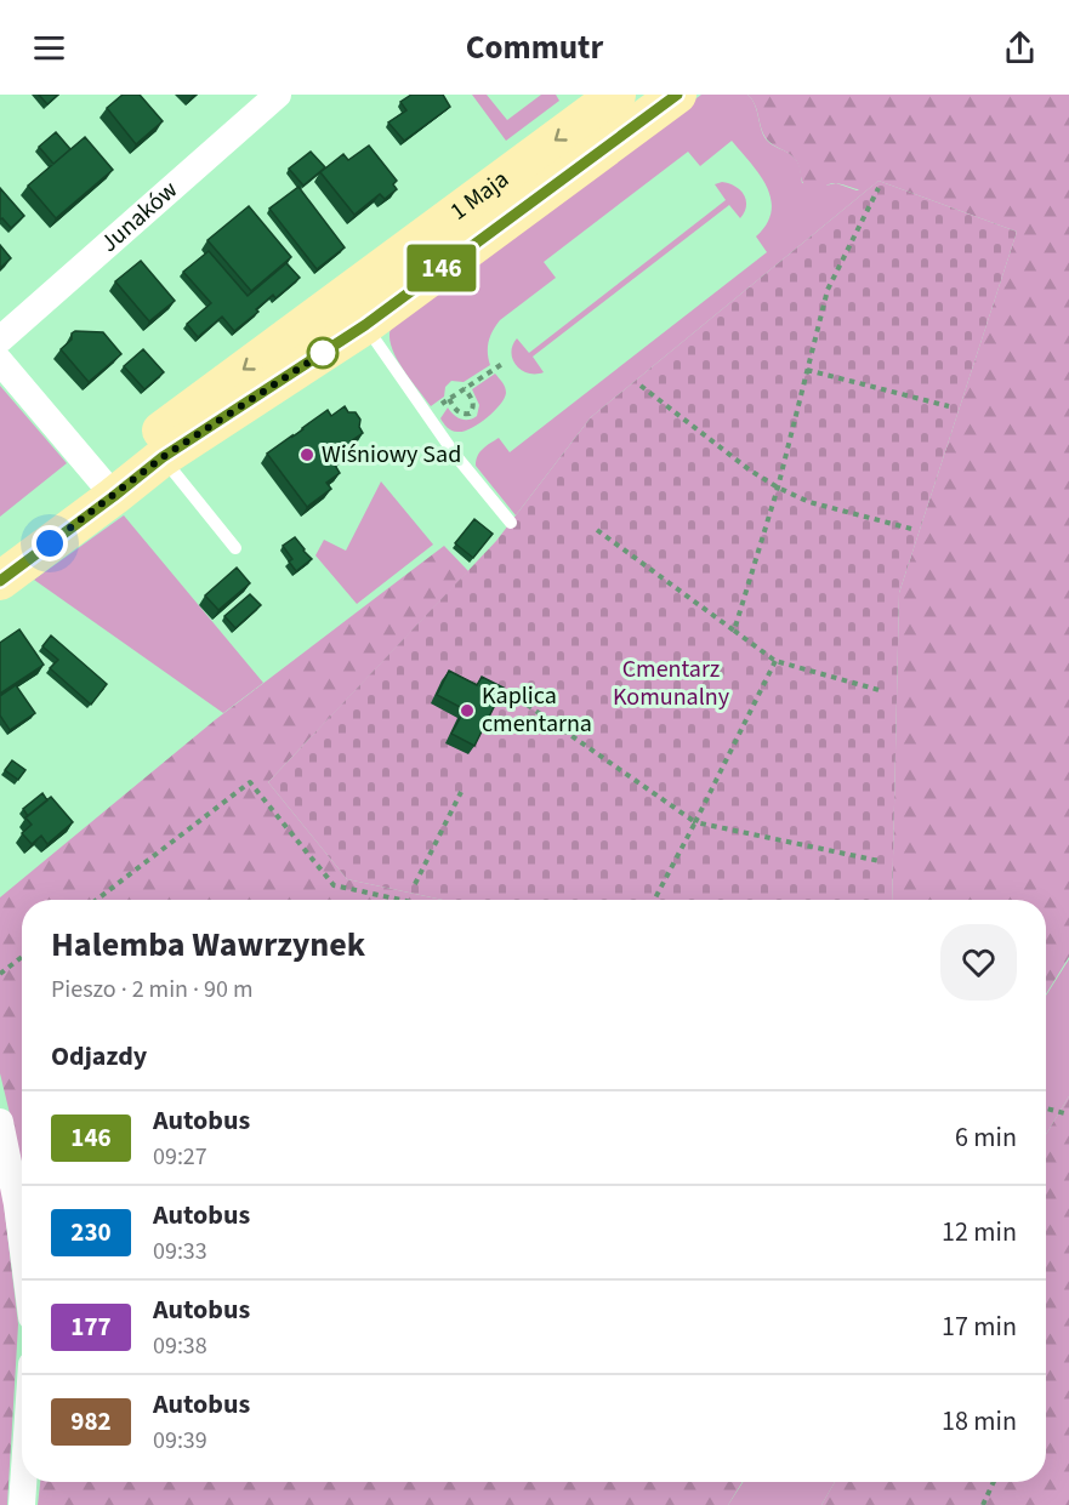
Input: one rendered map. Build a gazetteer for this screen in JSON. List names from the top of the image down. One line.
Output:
{"streets":{"main road":["1 Maja"],"street":["Junaków"]},"parks":["Cmentarz Komunalny"],"places":["Wiśniowy Sad","Kaplica cmentarna"],"lines":["bus line 146"],"page":{"header":"Commutr","on_map":"146","heading":[["Halemba Wawrzynek","Pieszo · 2 min · 90 m"],"Odjazdy"],"list":[{"mark":"146","name":"Autobus","note":"09:27","value":"6 min"},{"mark":"230","name":"Autobus","note":"09:33","value":"12 min"},{"mark":"177","name":"Autobus","note":"09:38","value":"17 min"},{"mark":"982","name":"Autobus","note":"09:39","value":"18 min"}]}}
